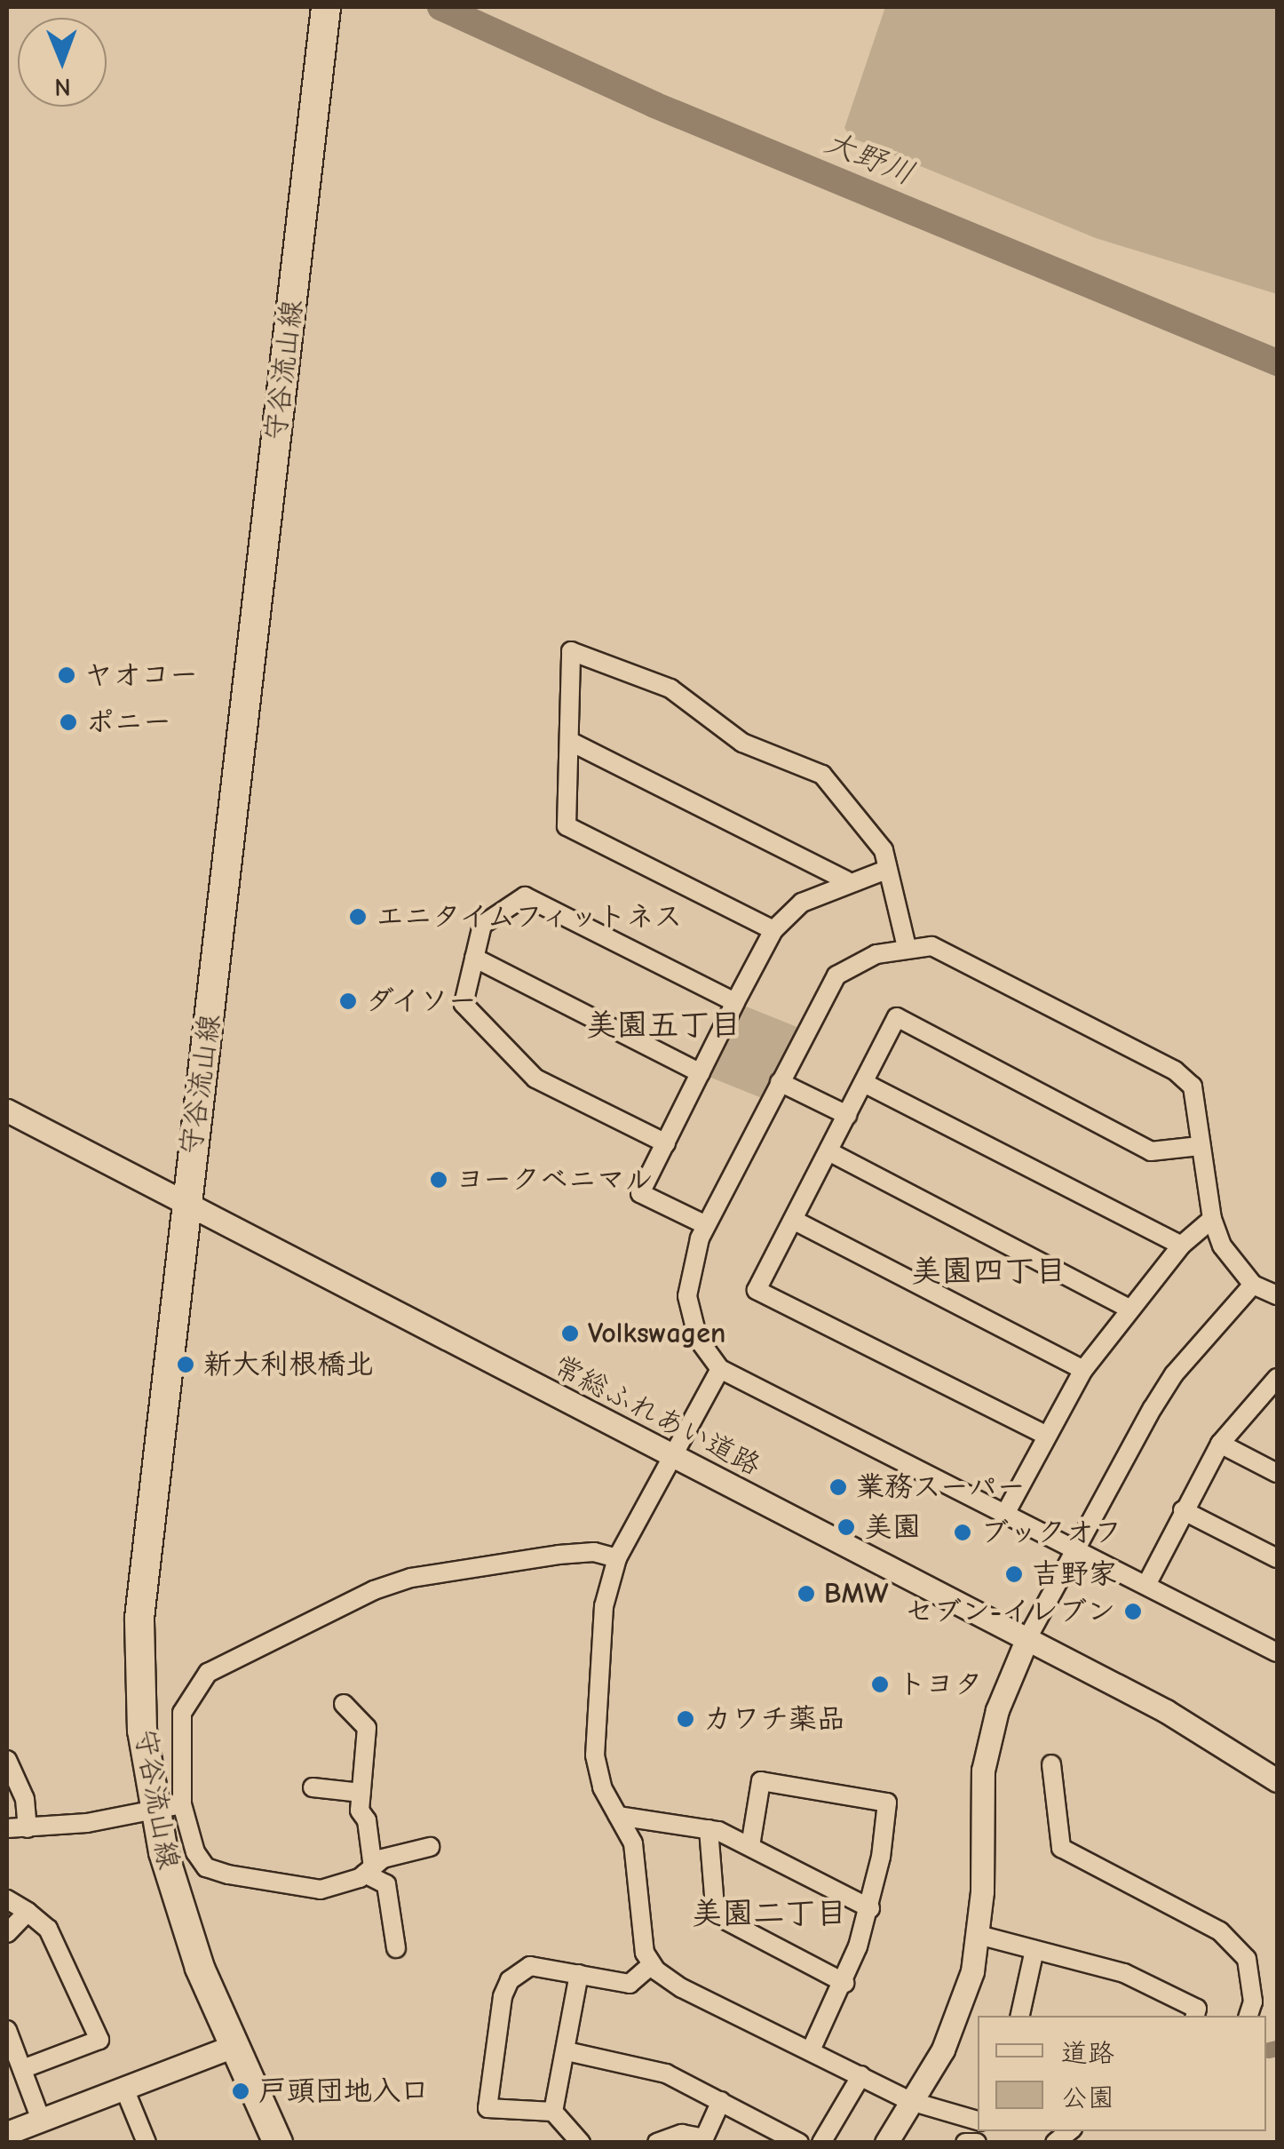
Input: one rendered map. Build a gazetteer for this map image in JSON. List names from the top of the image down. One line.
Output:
{"streets":{"main road":["守谷流山線"],"street":["常総ふれあい道路"]},"crossings":[["守谷流山線","常総ふれあい道路"]],"districts":["美園五丁目","美園四丁目","美園二丁目"],"water":["大野川"],"places":["ヤオコー","ポニー","エニタイムフィットネス","ダイソー","ヨークベニマル","Volkswagen","新大利根橋北","業務スーパー","美園","ブックオフ","吉野家","BMW","セブン-イレブン","トヨタ","カワチ薬品","戸頭団地入口"],"legend":["道路","公園"],"north":"bottom"}
